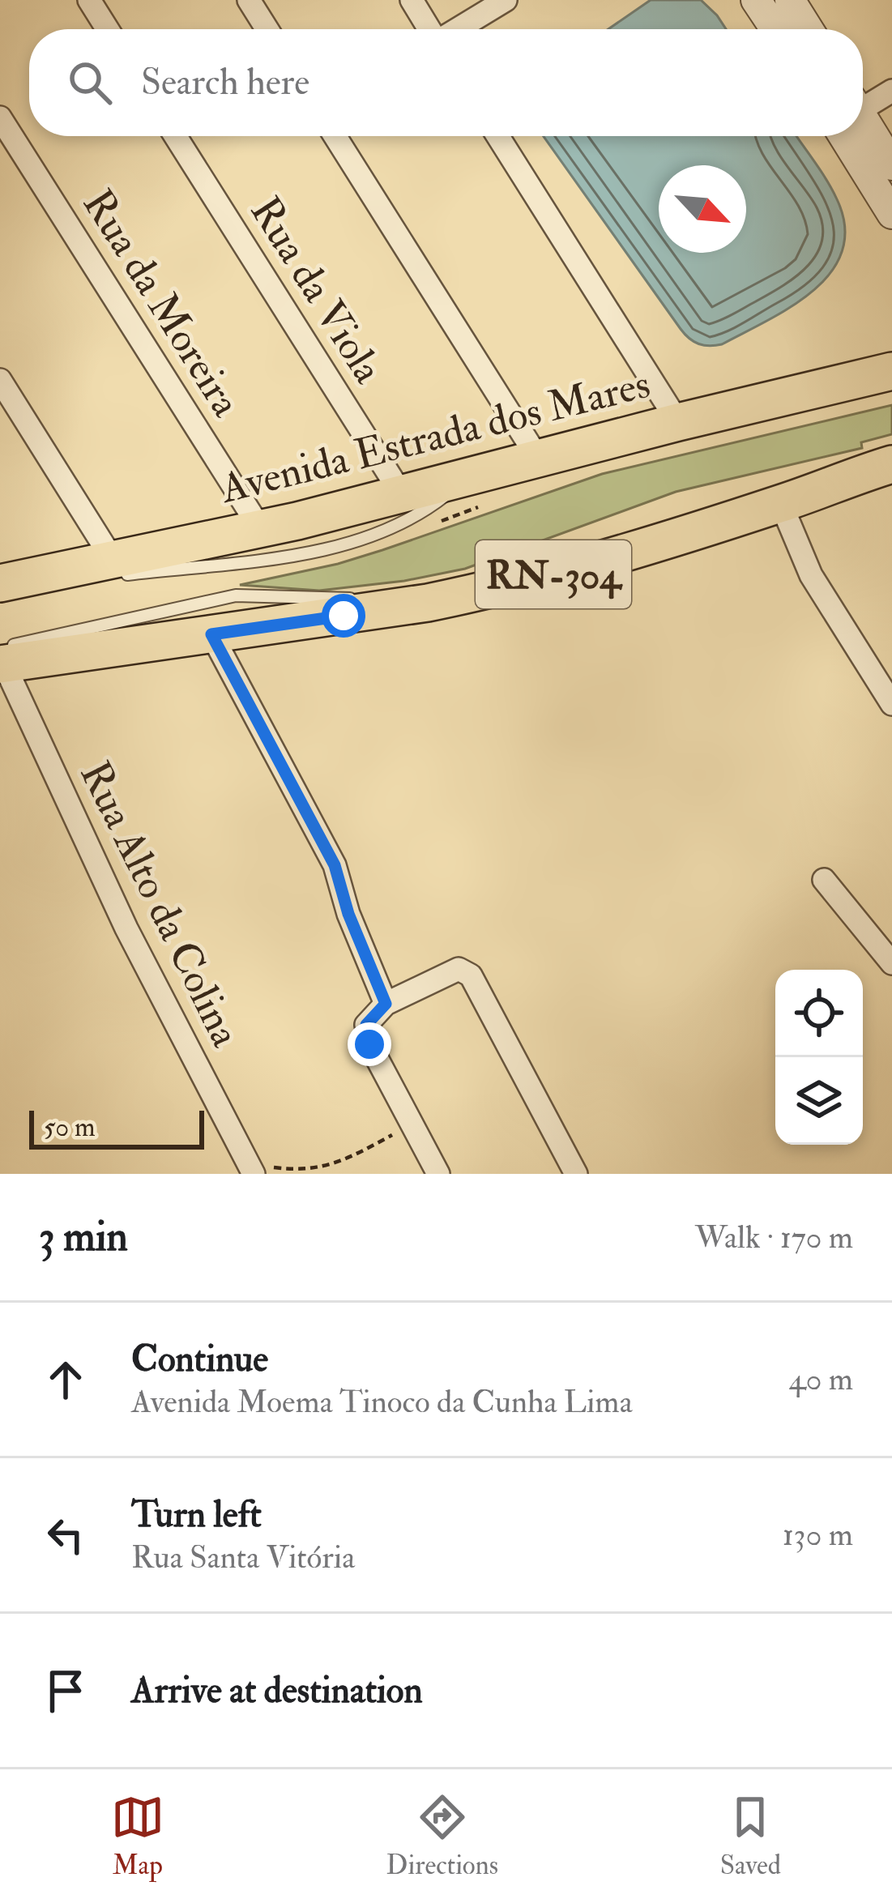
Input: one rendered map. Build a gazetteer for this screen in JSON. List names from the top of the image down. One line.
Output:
{"streets":{"main road":["Avenida Estrada dos Mares","RN-304"],"street":["Rua da Viola","Rua da Moreira","Rua Alto da Colina"]},"crossings":[["Rua da Viola","Avenida Estrada dos Mares"],["Rua da Moreira","Avenida Estrada dos Mares"],["RN-304","Rua Alto da Colina"]],"scale_bar":"50 m","north":"bottom right","page":{"search":"Search here","scale":"50 m","heading":["3 min","Walk · 170 m"],"list":[["Continue","Avenida Moema Tinoco da Cunha Lima","40 m"],["Turn left","Rua Santa Vitória","130 m"],"Arrive at destination"],"nav":["Map","Directions","Saved"]}}
